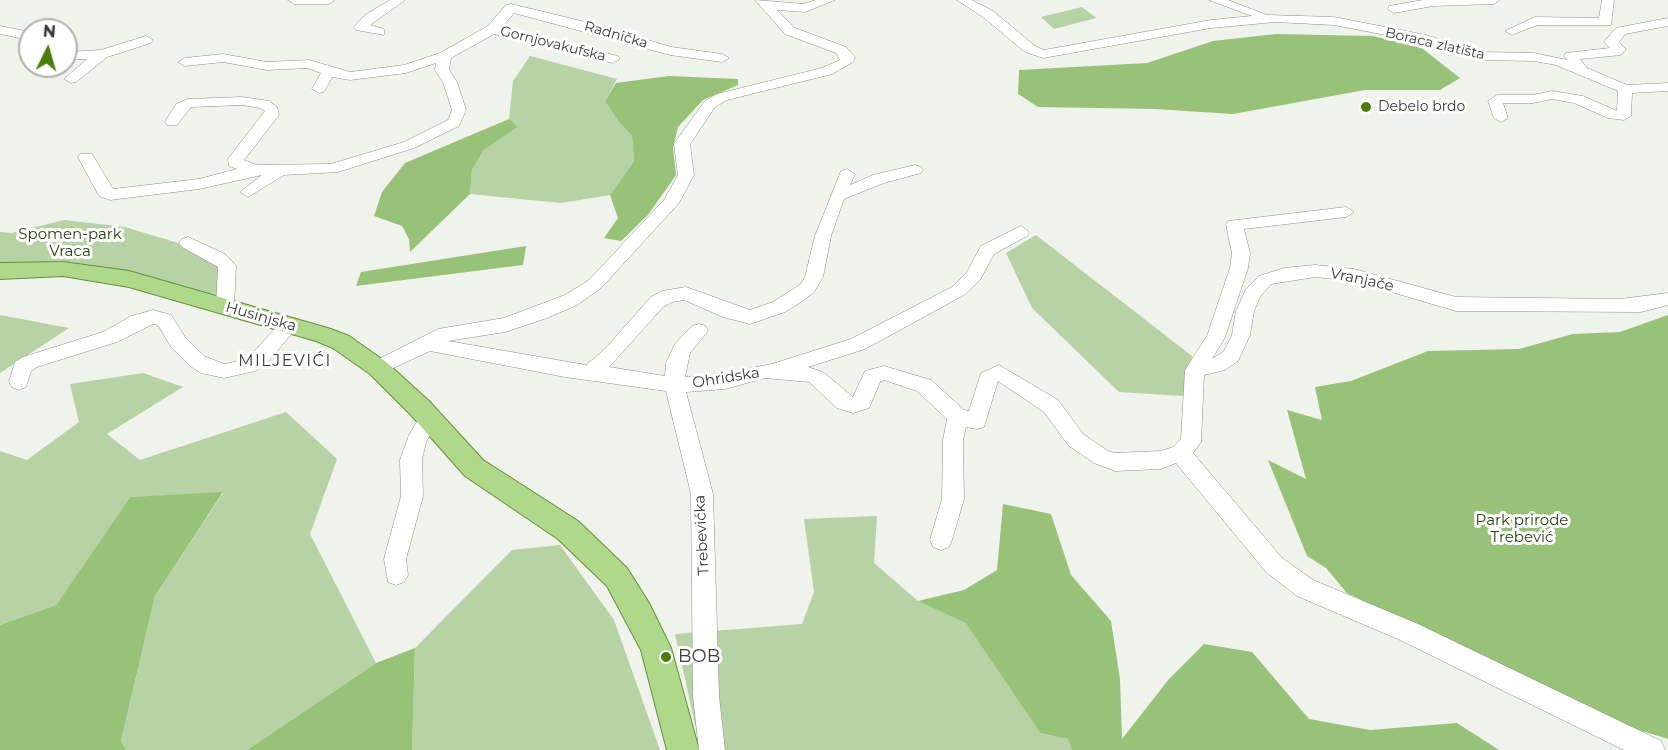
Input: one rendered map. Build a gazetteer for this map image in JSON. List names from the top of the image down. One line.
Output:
{"streets":{"main road":["Husinjska"],"street":["Radnička","Gornjovakufska","Boraca zlatišta","Vranjače","Ohridska","Trebevićka"]},"crossings":[["Radnička","Gornjovakufska"],["Ohridska","Trebevićka"]],"districts":["MILJEVIĆI"],"parks":["Spomen-park Vraca","Park prirode Trebević"],"places":["Debelo brdo","BOB"],"north":"top"}
